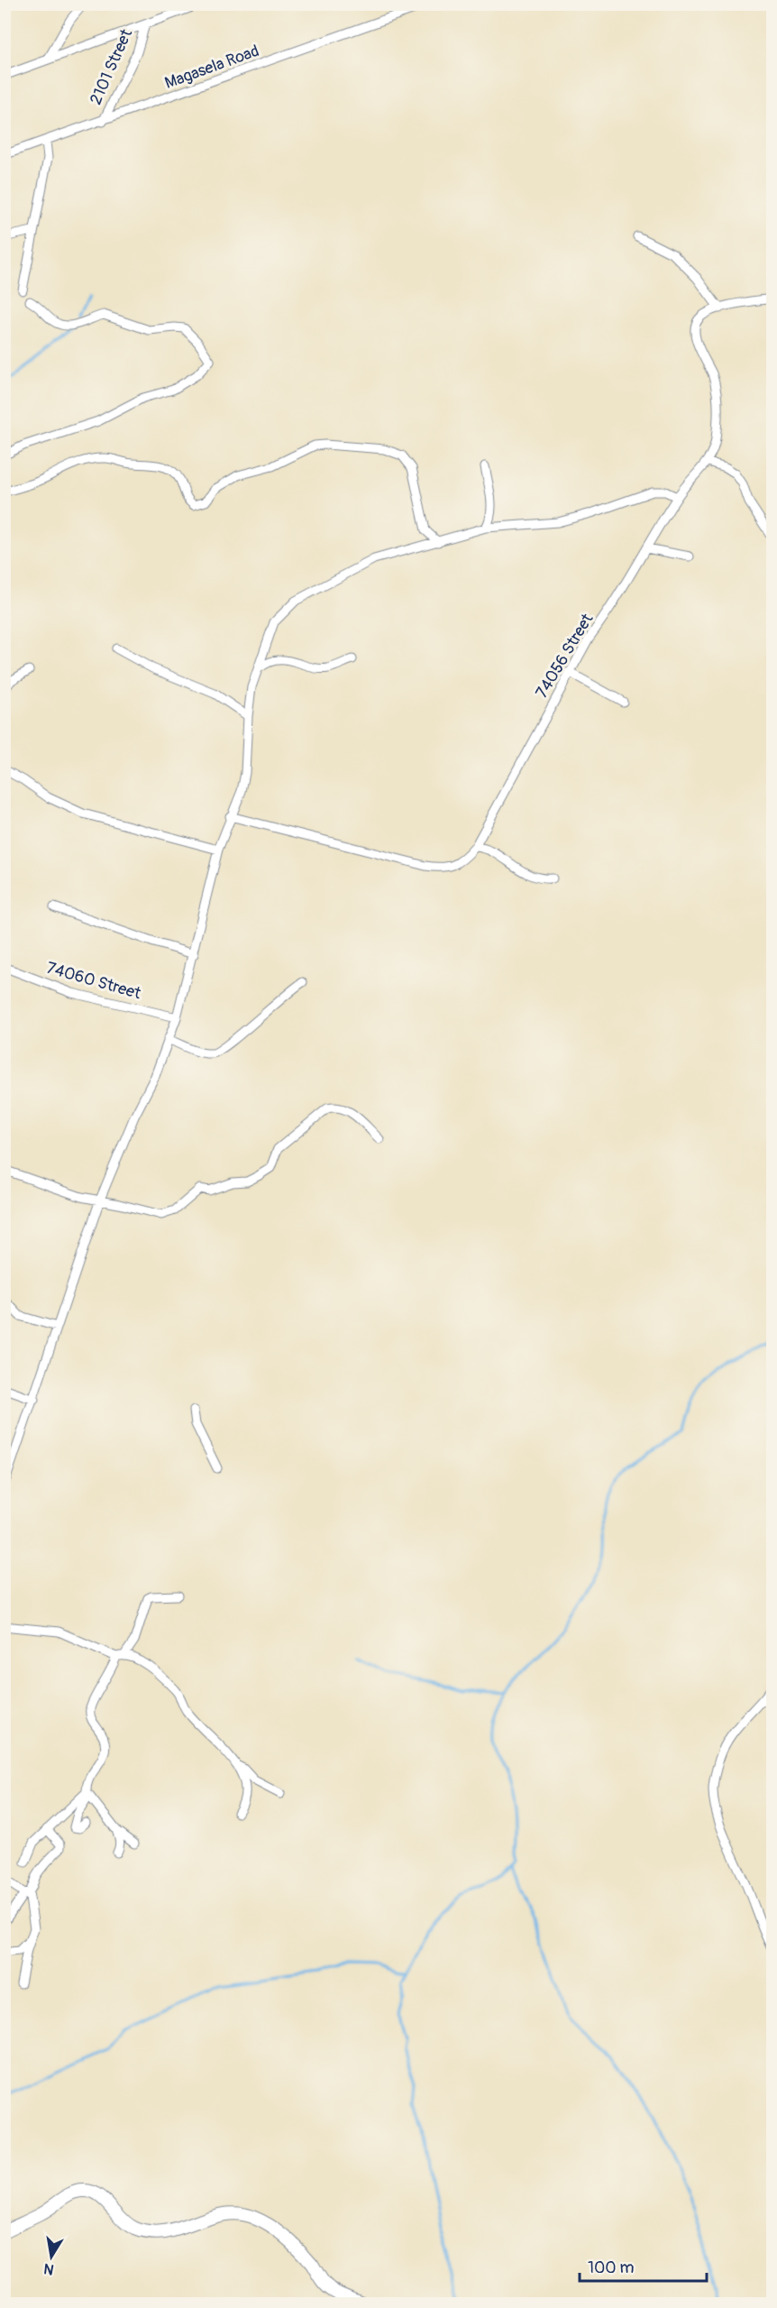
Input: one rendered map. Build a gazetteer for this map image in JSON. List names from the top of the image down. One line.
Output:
{"streets":{"street":["2101 Street","Magasela Road","74056 Street","74060 Street"]},"crossings":[["2101 Street","Magasela Road"]],"scale_bar":"100 m","north":"bottom"}
